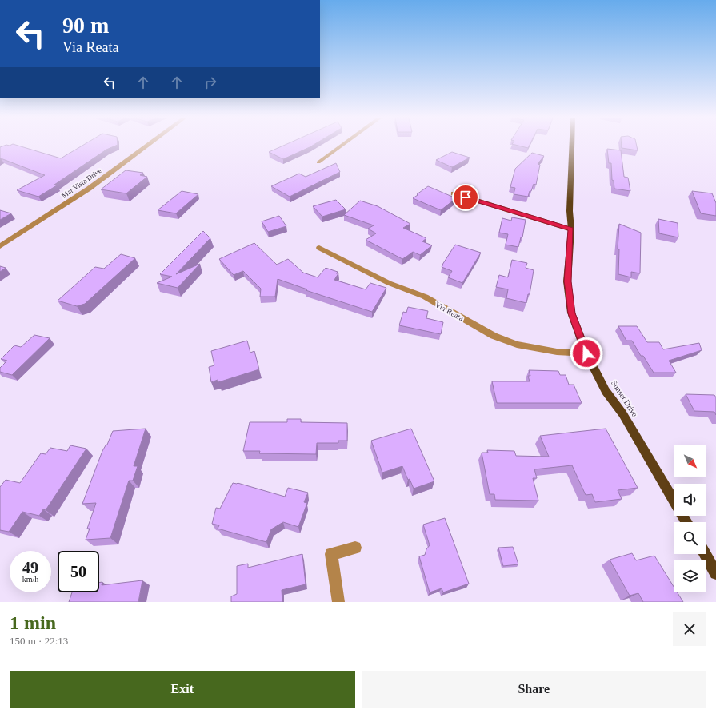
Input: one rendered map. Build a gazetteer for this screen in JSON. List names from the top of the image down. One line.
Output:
{"streets":{"main road":["Sunset Drive"],"street":["Mar Vista Drive","Via Reata"]},"crossings":[["Via Reata","Sunset Drive"]],"north":"bottom right","page":{"turn":["90 m","Via Reata"],"speed":"49 km/h","limit":"50","heading":["1 min","150 m · 22:13"],"buttons":["Exit","Share"]}}
